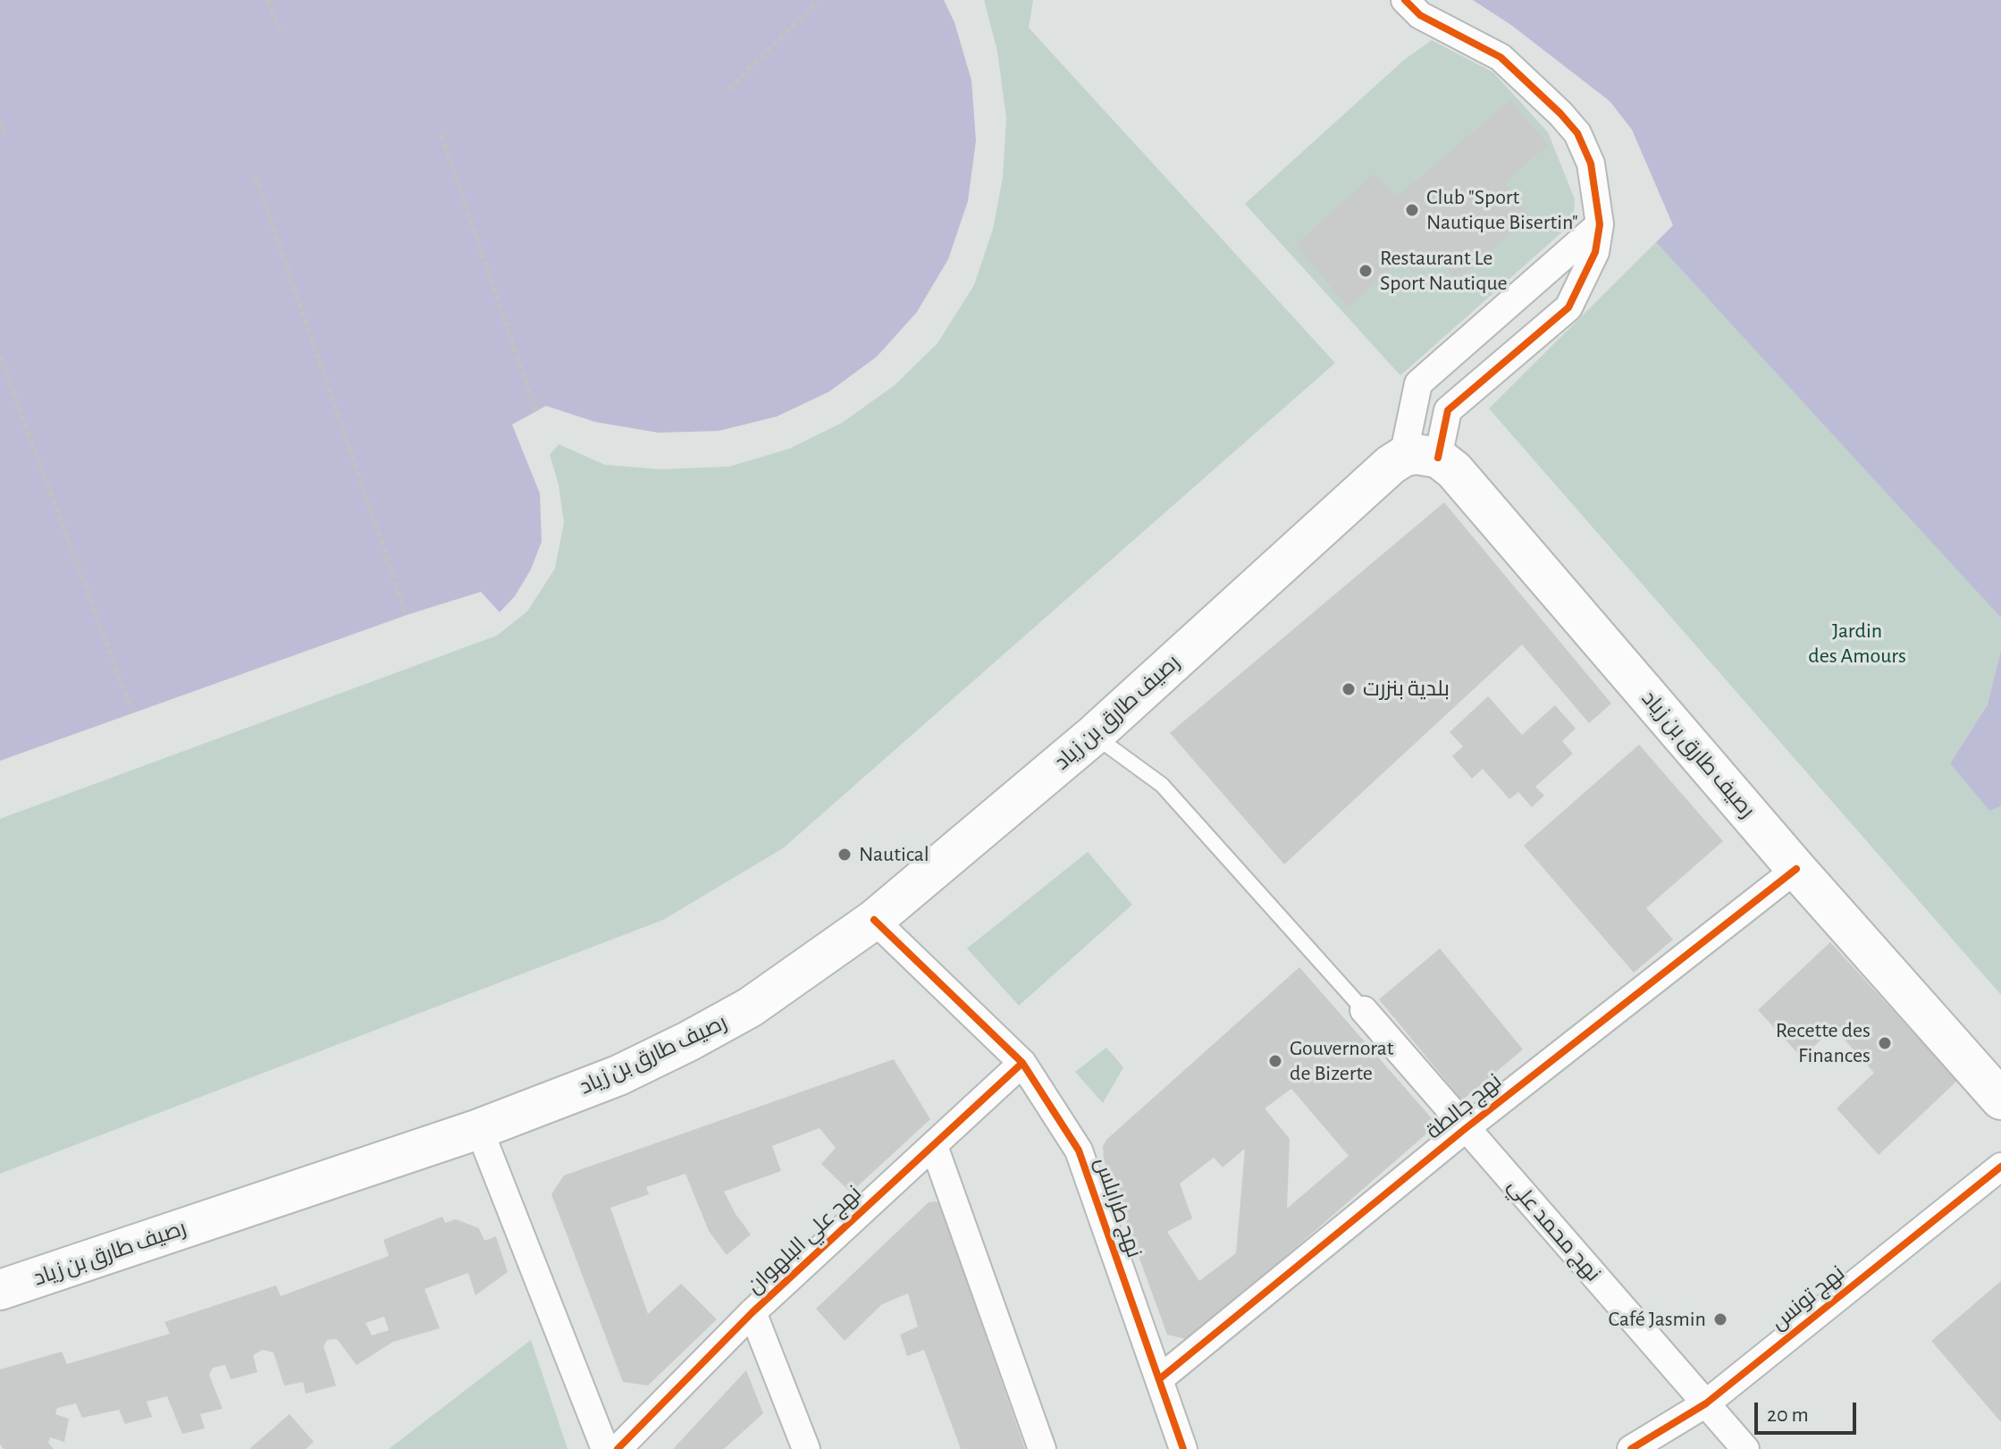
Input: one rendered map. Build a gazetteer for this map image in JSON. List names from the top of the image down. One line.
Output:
{"streets":{"main road":["رصيف طارق بن زياد"],"street":["نهج جالطة","نهج طرابلس","نهج محمد علي","نهج علي البلهوان","نهج تونس"]},"crossings":[["رصيف طارق بن زياد","نهج جالطة"],["رصيف طارق بن زياد","نهج طرابلس"],["نهج جالطة","نهج طرابلس"],["نهج جالطة","نهج محمد علي"],["نهج طرابلس","نهج علي البلهوان"],["نهج محمد علي","نهج تونس"]],"parks":["Jardin des Amours"],"places":["Club \"Sport Nautique Bisertin\"","Restaurant Le Sport Nautique","بلدية بنزرت","Nautical","Recette des Finances","Gouvernorat de Bizerte","Café Jasmin"],"scale_bar":"20 m"}
